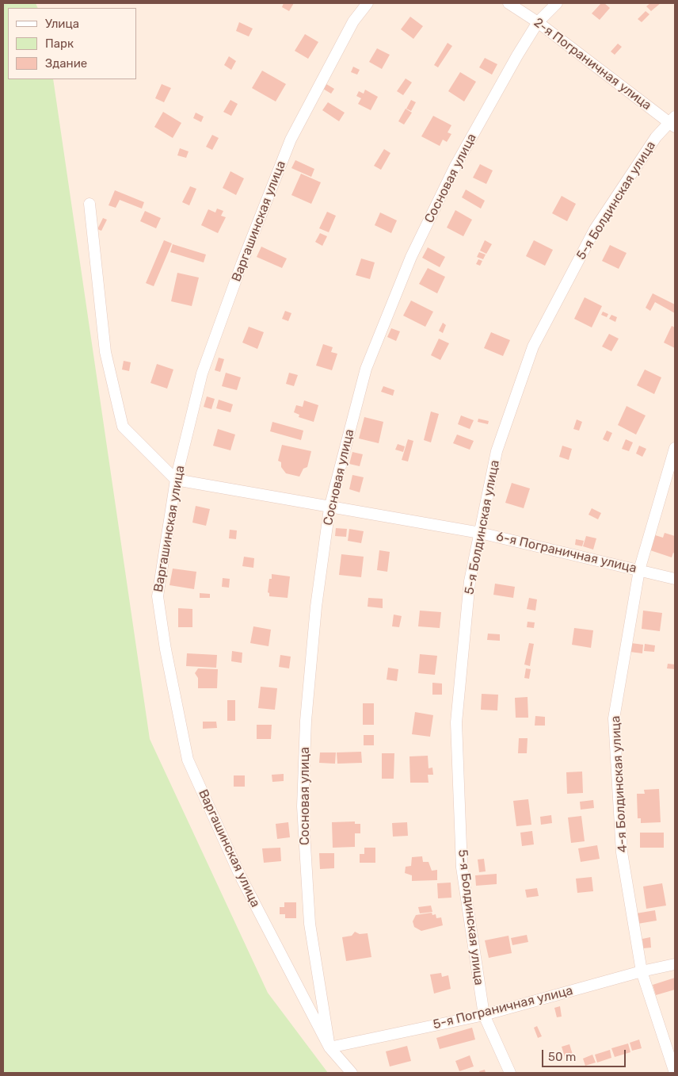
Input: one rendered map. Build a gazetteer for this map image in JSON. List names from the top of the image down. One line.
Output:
{"streets":{"street":["2-я Пограничная улица","Сосновая улица","5-я Болдинская улица","Варгашинская улица","6-я Пограничная улица","4-я Болдинская улица","5-я Пограничная улица"]},"crossings":[["2-я Пограничная улица","Сосновая улица"],["2-я Пограничная улица","5-я Болдинская улица"],["Сосновая улица","Варгашинская улица"],["Сосновая улица","6-я Пограничная улица"],["Сосновая улица","5-я Пограничная улица"],["5-я Болдинская улица","6-я Пограничная улица"],["5-я Болдинская улица","5-я Пограничная улица"],["Варгашинская улица","6-я Пограничная улица"],["Варгашинская улица","5-я Пограничная улица"],["6-я Пограничная улица","4-я Болдинская улица"],["4-я Болдинская улица","5-я Пограничная улица"]],"legend":["Улица","Парк","Здание"],"scale_bar":"50 m"}
